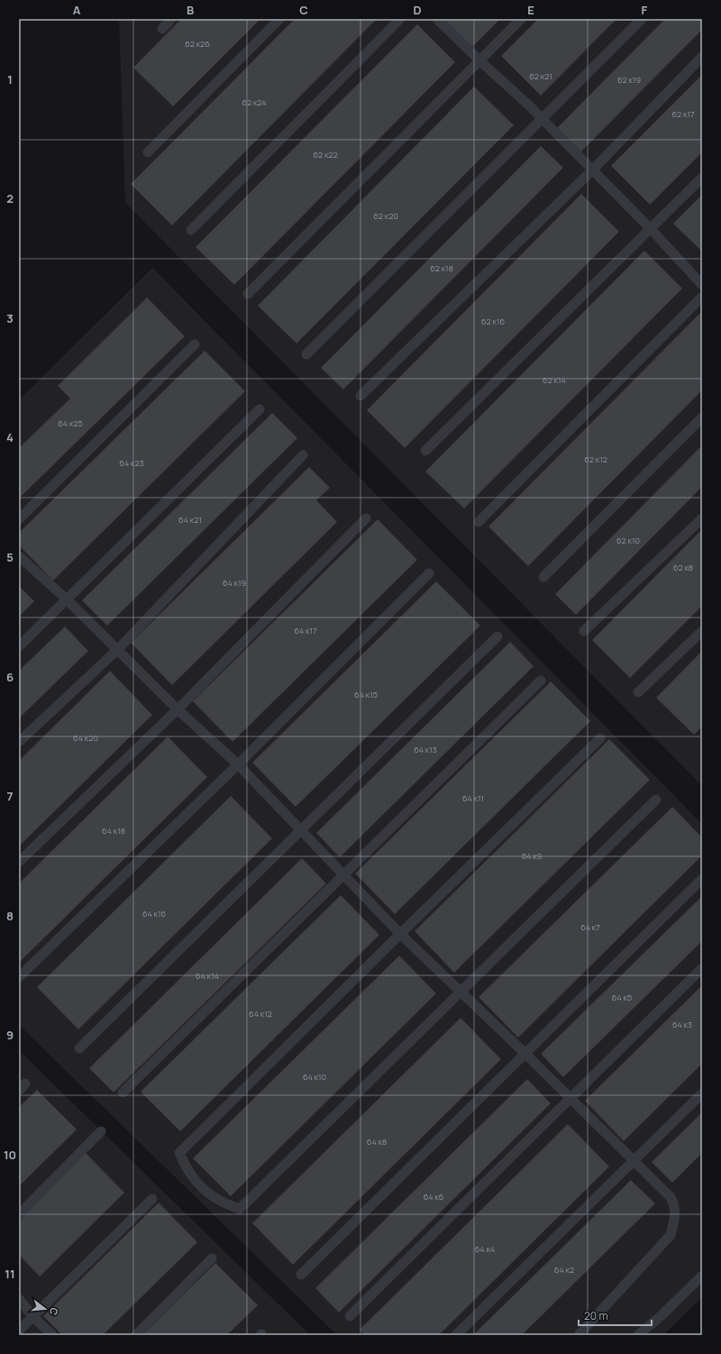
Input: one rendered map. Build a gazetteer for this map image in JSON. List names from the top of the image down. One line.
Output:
{"house_numbers":["62 к26","62 к21","62 к19","62 к24","62 к17","62 к22","62 к20","62 к18","62 к16","62 к14","64 к25","62 к12","64 к23","64 к21","62 к10","62 к8","64 к19","64 к17","64 к15","64 к20","64 к13","64 к11","64 к18","64 к9","64 к16","64 к7","64 к14","64 к5","64 к12","64 к3","64 к10","64 к8","64 к6","64 к4","64 к2"],"scale_bar":"20 m","north":"right","grid":{"columns":["A","B","C","D","E","F"],"rows":["1","2","3","4","5","6","7","8","9","10","11"]}}
